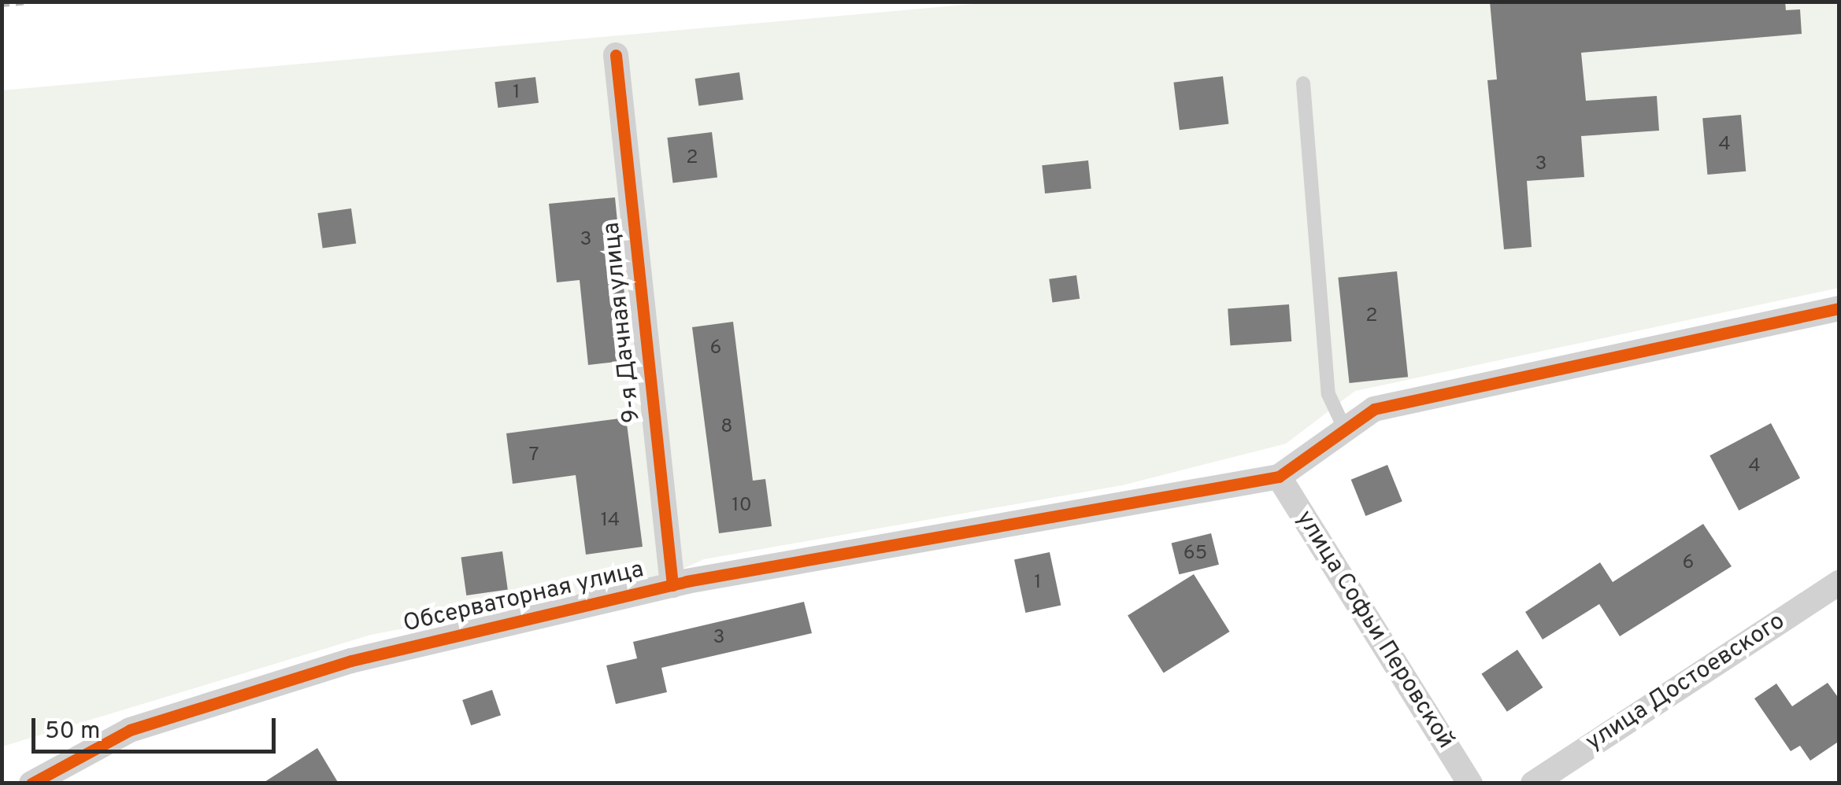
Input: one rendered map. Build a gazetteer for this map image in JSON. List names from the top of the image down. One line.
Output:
{"streets":{"street":["9-я Дачная улица","Обсерваторная улица","улица Софьи Перовской","улица Достоевского"]},"crossings":[["9-я Дачная улица","Обсерваторная улица"],["Обсерваторная улица","улица Софьи Перовской"]],"house_numbers":["1","4","2","3","3","2","6","8","7","4","10","14","65","6","1","3"],"scale_bar":"50 m"}
